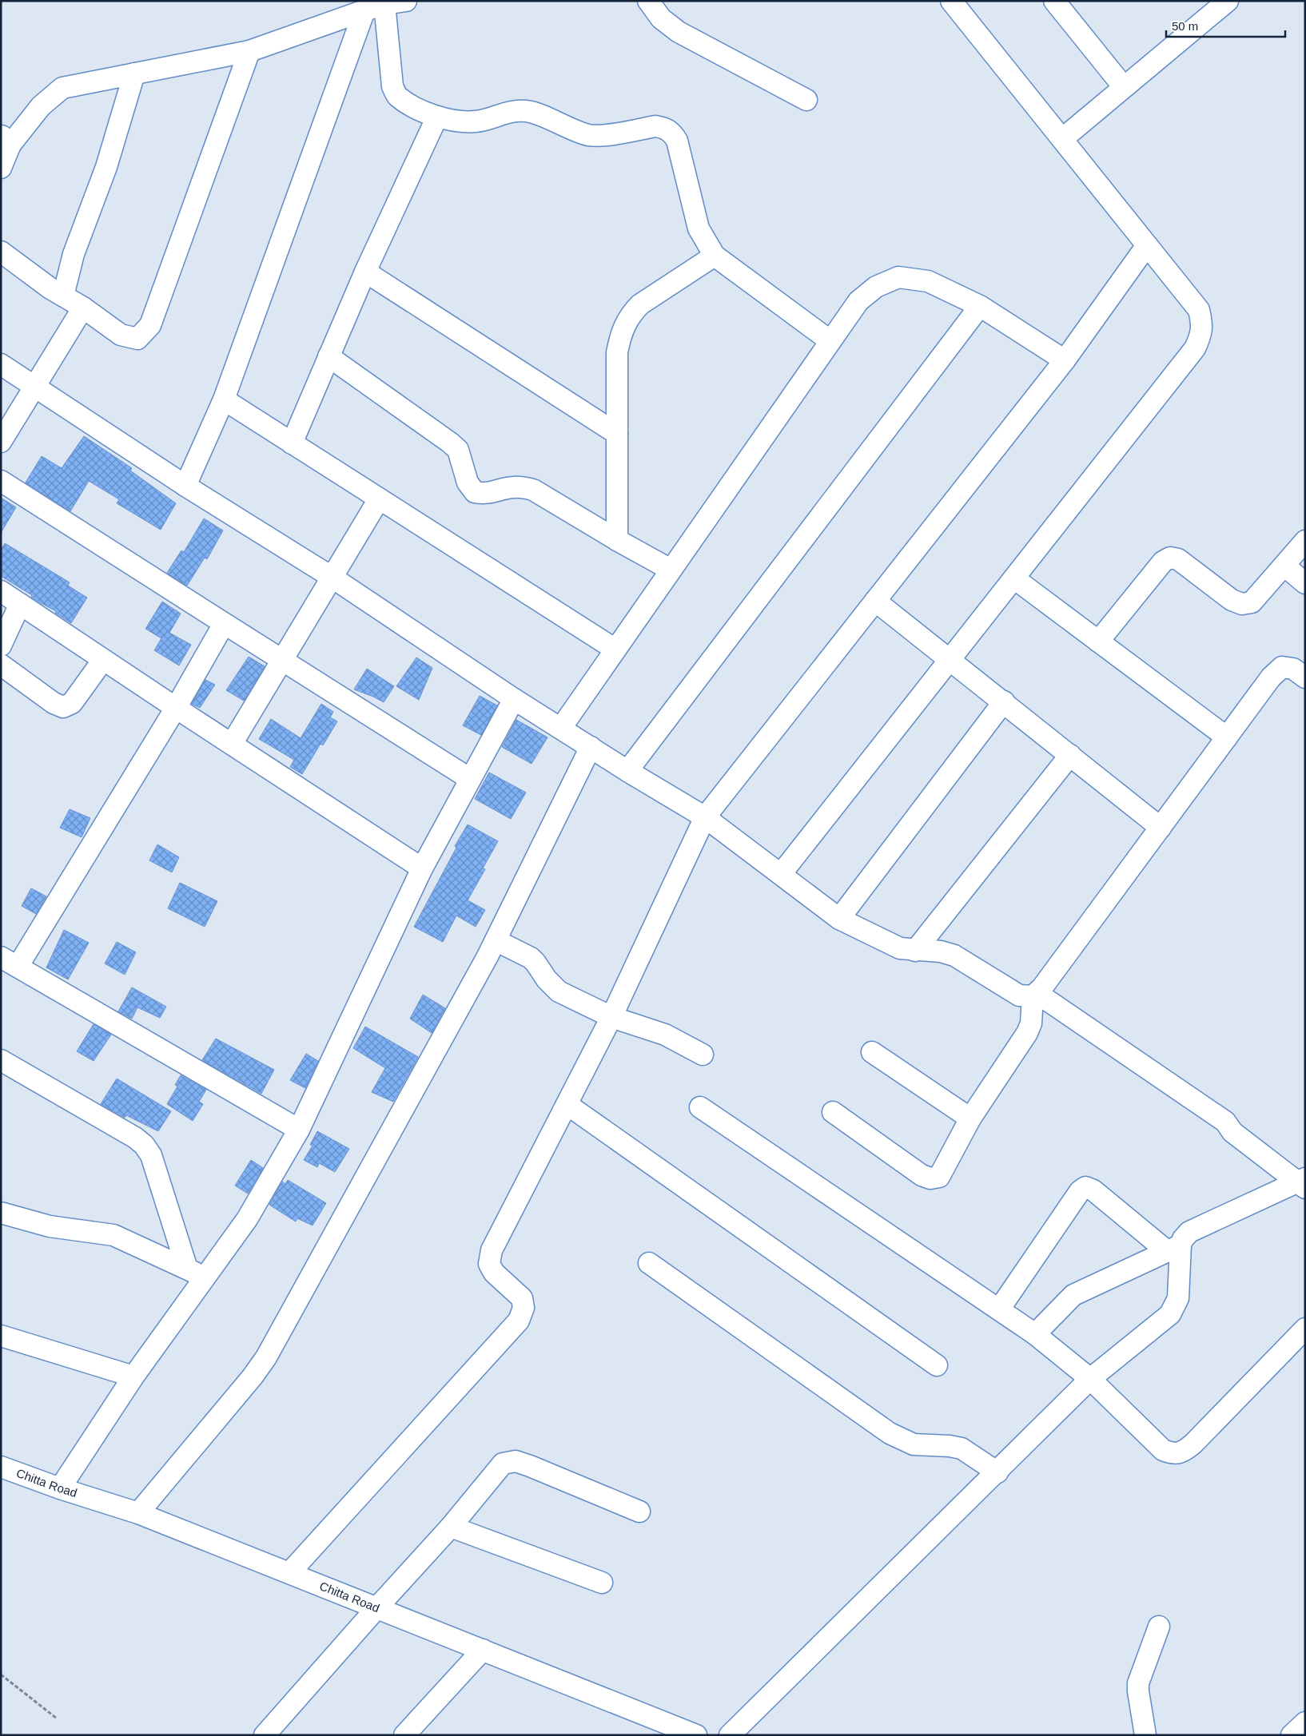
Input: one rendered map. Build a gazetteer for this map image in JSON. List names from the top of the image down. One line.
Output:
{"streets":{"street":["Chitta Road"]},"scale_bar":"50 m"}
